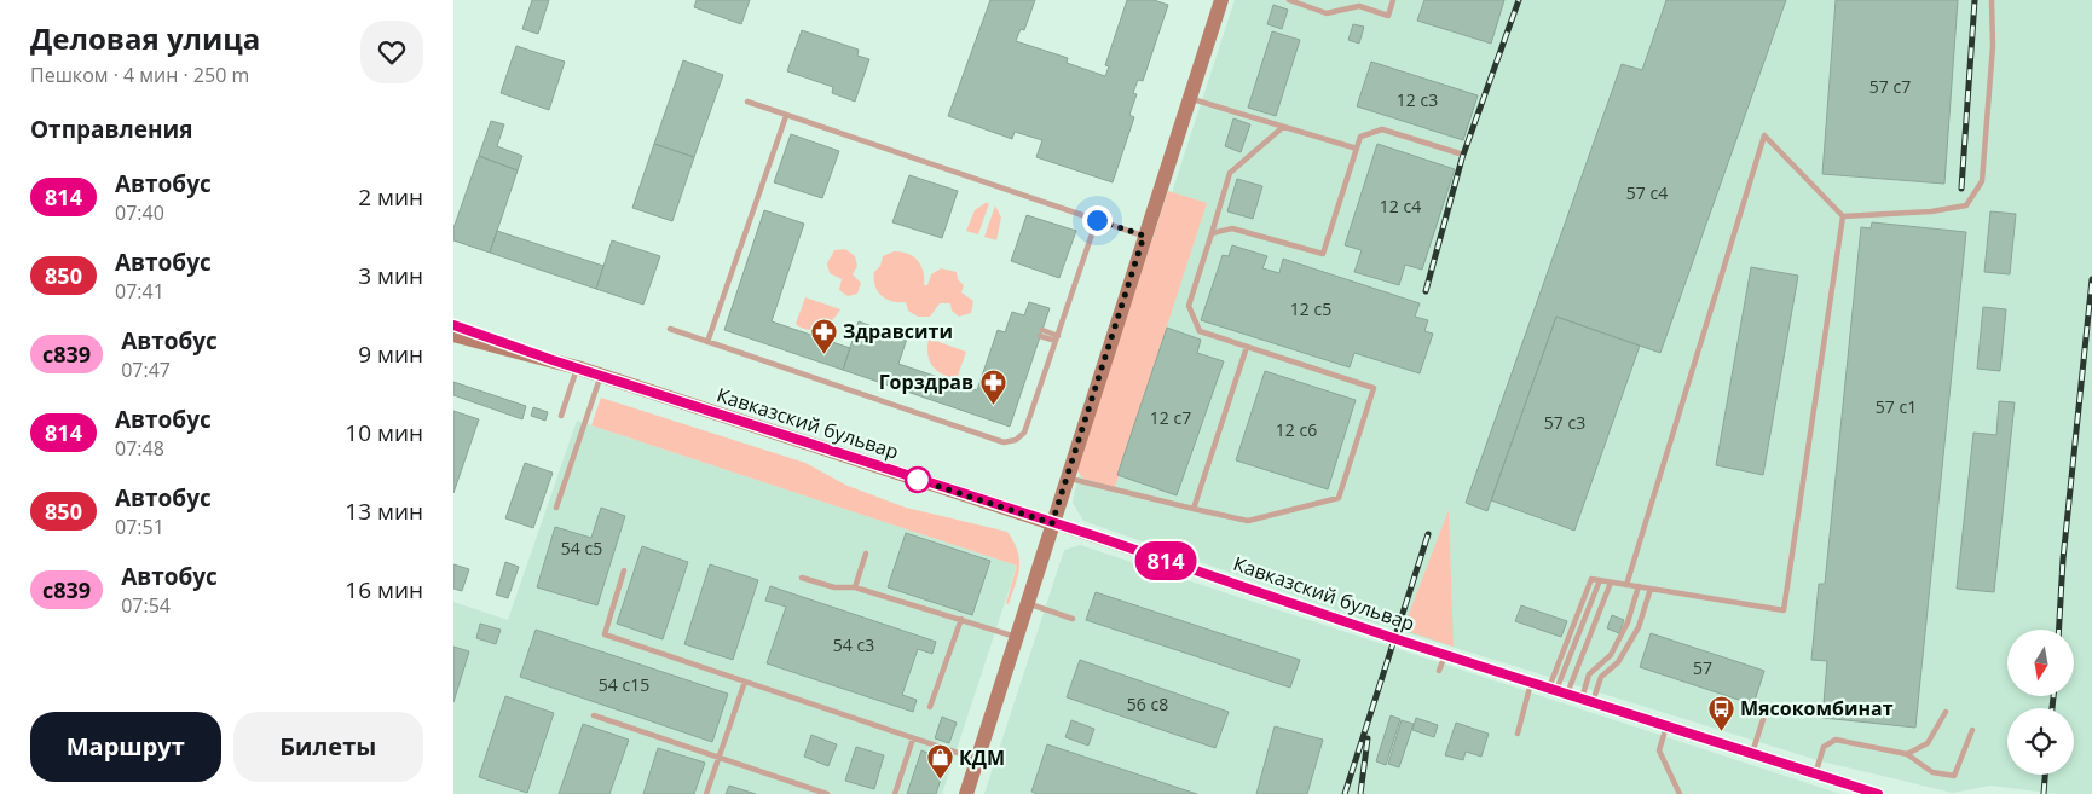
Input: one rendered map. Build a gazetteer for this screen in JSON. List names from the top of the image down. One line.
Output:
{"streets":{"street":["Кавказский бульвар"]},"places":{"pharmacy":["Здравсити","Горздрав"],"bus stop":["Мясокомбинат"],"shop":["КДМ"]},"lines":["bus line 814"],"house_numbers":["57 с7","12 с3","57 с4","12 с4","12 с5","57 с1","12 с7","57 с3","12 с6","54 с5","54 с3","57","54 с15","56 с8"],"north":"bottom","page":{"heading":[["Деловая улица","Пешком · 4 мин · 250 m"],"Отправления"],"on_map":"814","list":[{"mark":"814","name":"Автобус","note":"07:40","value":"2 мин"},{"mark":"850","name":"Автобус","note":"07:41","value":"3 мин"},{"mark":"с839","name":"Автобус","note":"07:47","value":"9 мин"},{"mark":"814","name":"Автобус","note":"07:48","value":"10 мин"},{"mark":"850","name":"Автобус","note":"07:51","value":"13 мин"},{"mark":"с839","name":"Автобус","note":"07:54","value":"16 мин"}],"buttons":["Маршрут","Билеты"]}}
